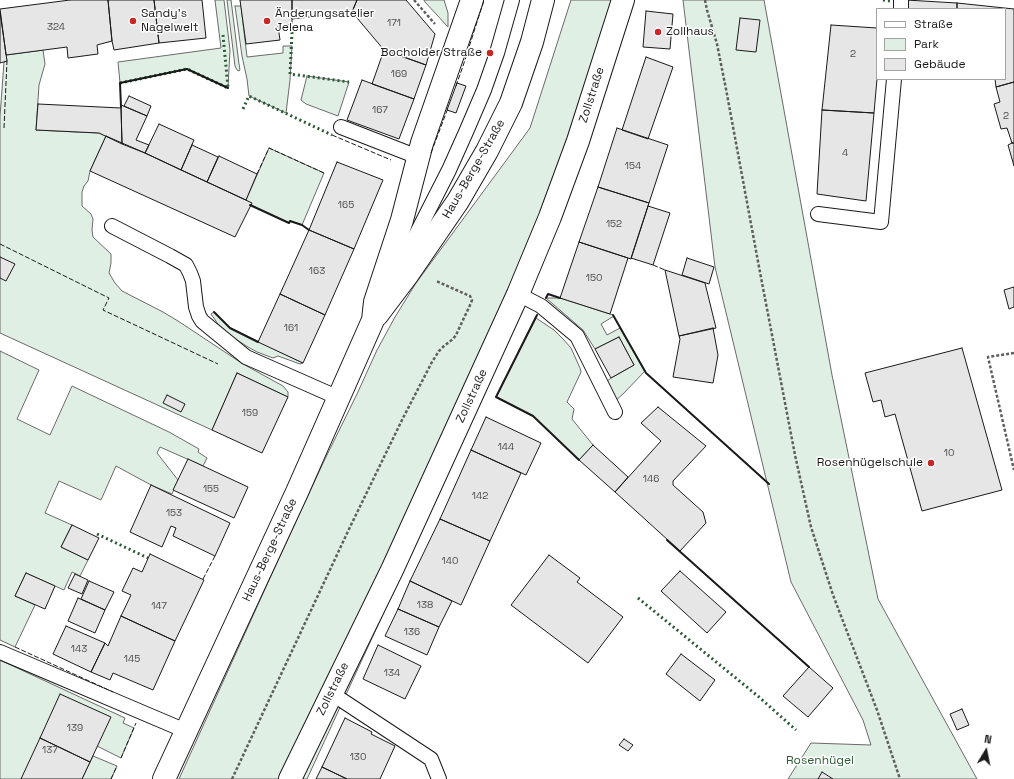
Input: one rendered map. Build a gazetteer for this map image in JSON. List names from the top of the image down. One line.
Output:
{"streets":{"main road":["Zollstraße","Haus-Berge-Straße"]},"parks":["Rosenhügel"],"places":["Sandy's Nagelwelt","Änderungsatelier Jelena","Zollhaus","Bocholder Straße","Rosenhügelschule"],"house_numbers":["171","324","2","169","167","2","4","154","165","152","163","150","161","159","144","10","146","155","142","153","140","138","147","136","143","145","134","139","137","130"],"legend":["Straße","Park","Gebäude"],"north":"top"}
